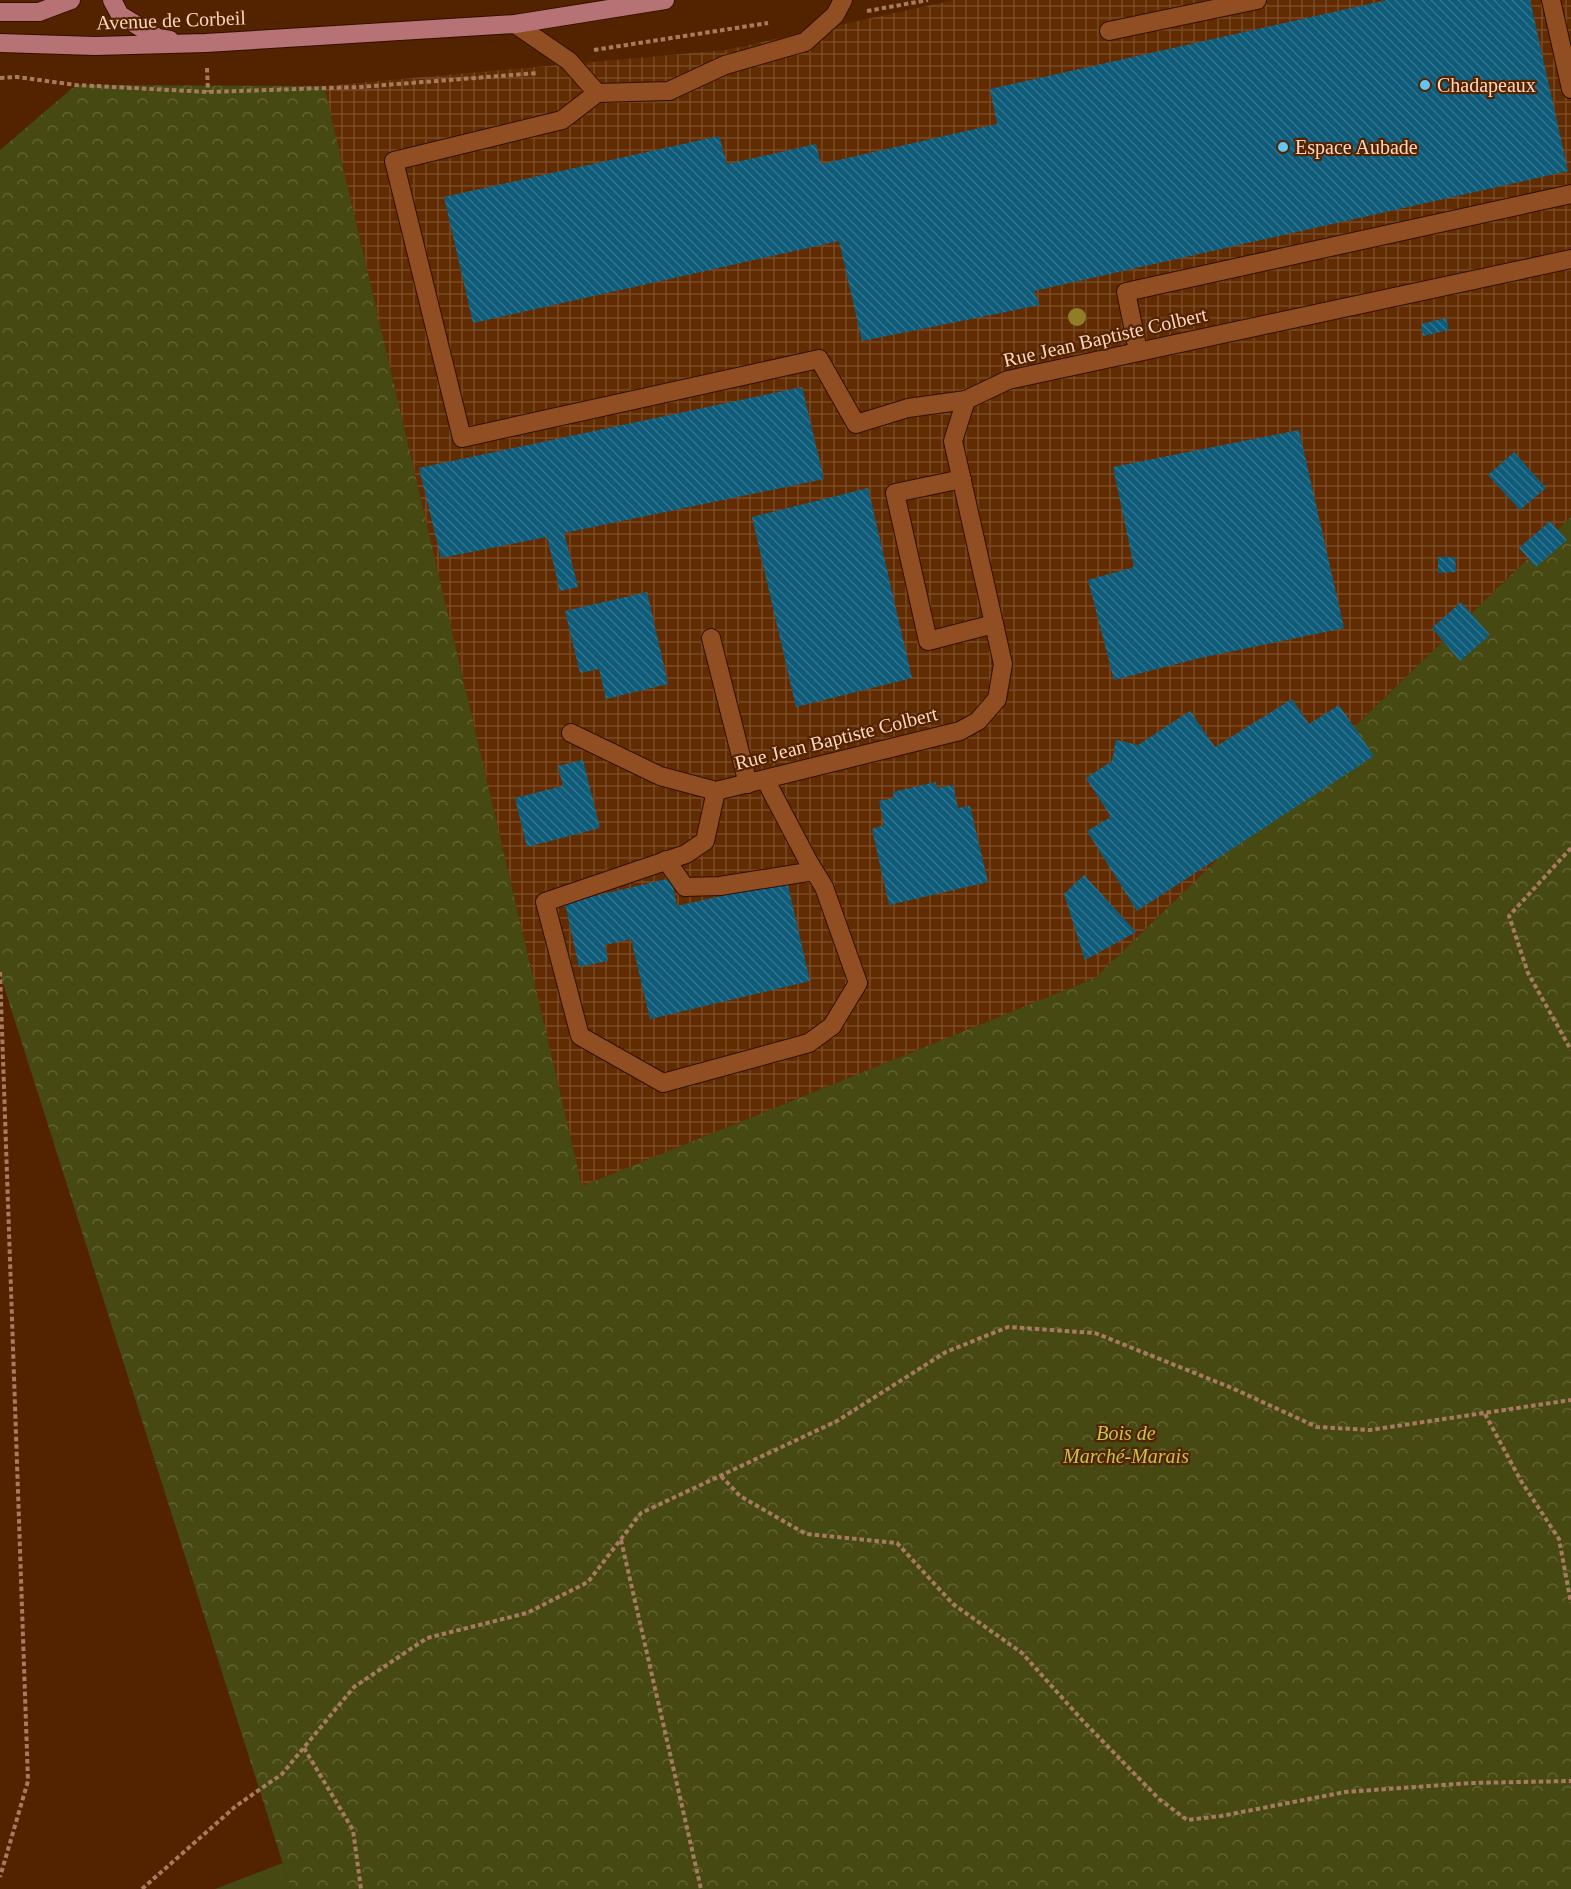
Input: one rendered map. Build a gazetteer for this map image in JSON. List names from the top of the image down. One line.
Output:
{"streets":{"main road":["Avenue de Corbeil"],"street":["Rue Jean Baptiste Colbert"]},"parks":["Bois de Marché-Marais"],"places":["Chadapeaux","Espace Aubade"]}
